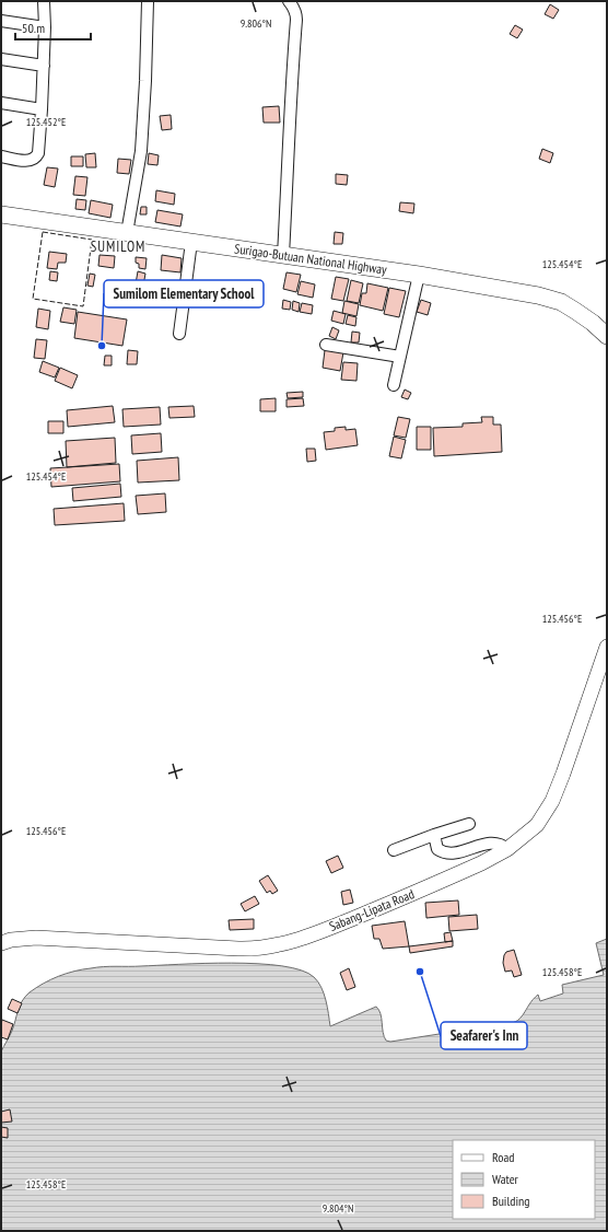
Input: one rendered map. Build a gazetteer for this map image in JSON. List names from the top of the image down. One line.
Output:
{"streets":{"highway":["Surigao-Butuan National Highway"],"main road":["Sabang-Lipata Road"]},"districts":["SUMILOM"],"places":["Sumilom Elementary School","Seafarer's Inn"],"legend":["Road","Water","Building"],"scale_bar":"50 m","coordinates":["9.806°N","125.452°E","125.454°E","125.456°E","125.458°E","9.804°N"]}
